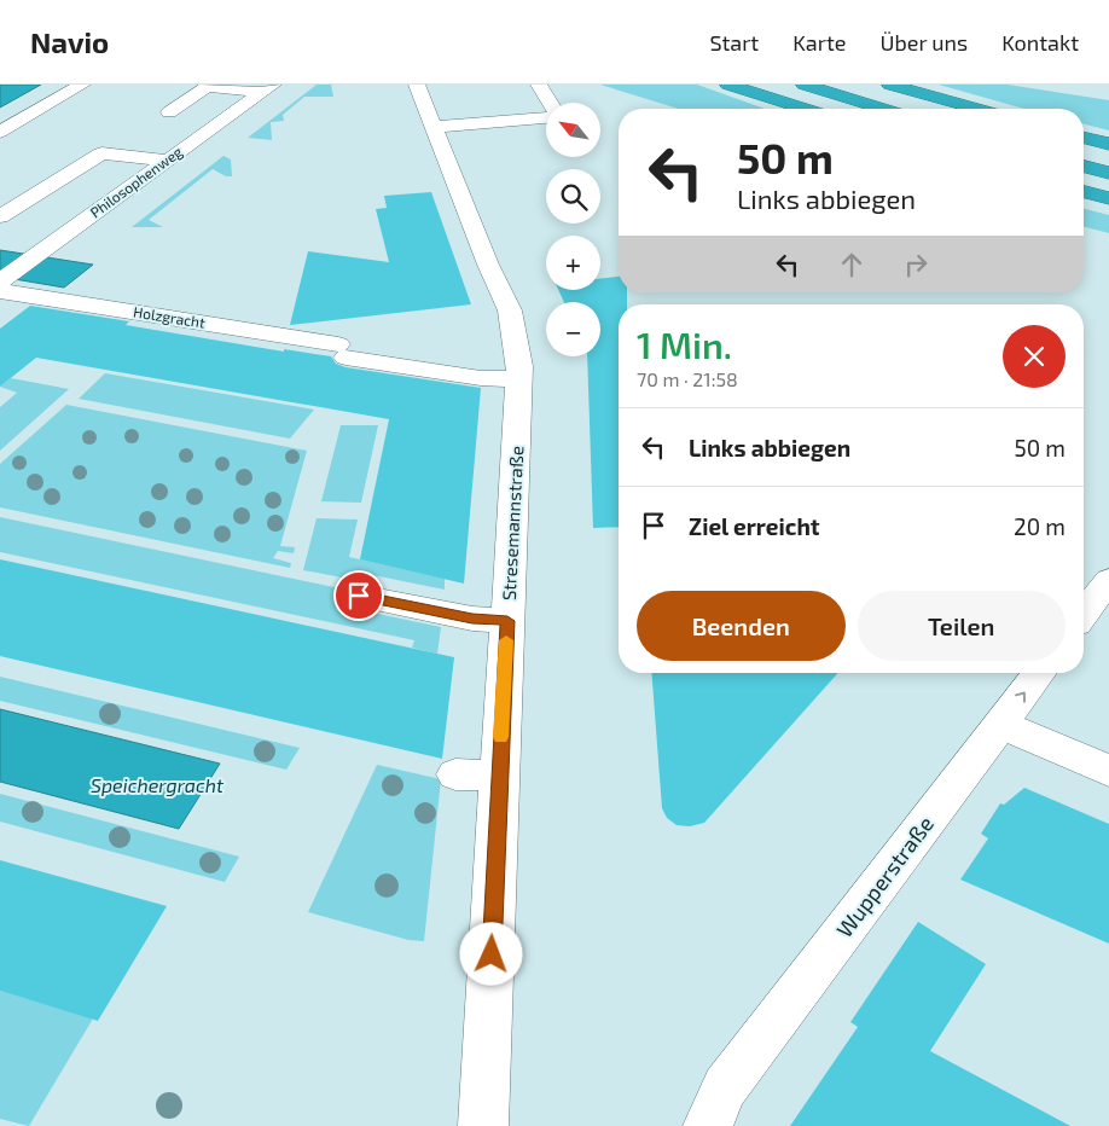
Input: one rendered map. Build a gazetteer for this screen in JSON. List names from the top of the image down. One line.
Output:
{"streets":{"street":["Philosophenweg","Holzgracht","Stresemannstraße","Wupperstraße"]},"crossings":[["Holzgracht","Stresemannstraße"]],"water":["Speichergracht"],"north":"top left","page":{"header":"Navio","nav":["Start","Karte","Über uns","Kontakt"],"map_buttons":["+","−"],"turn":["50 m","Links abbiegen"],"heading":["1 Min.","70 m · 21:58"],"list":[{"name":"Links abbiegen","value":"50 m"},{"name":"Ziel erreicht","value":"20 m"}],"buttons":["Beenden","Teilen"]}}
